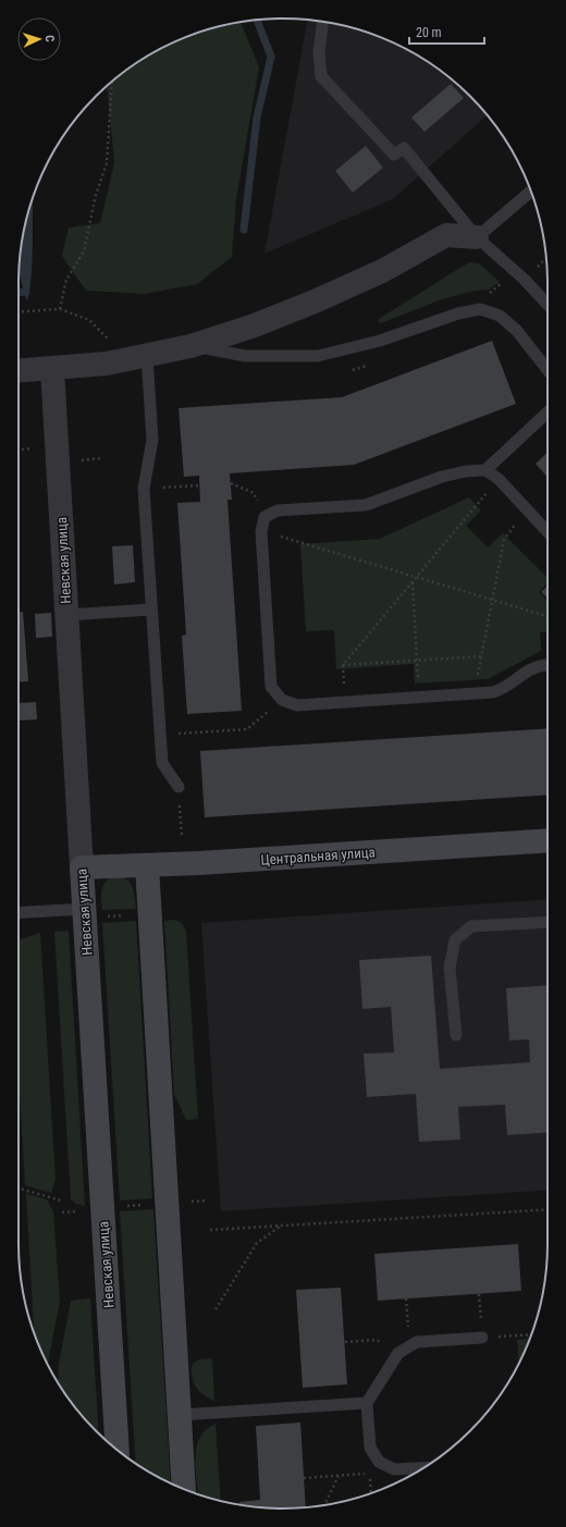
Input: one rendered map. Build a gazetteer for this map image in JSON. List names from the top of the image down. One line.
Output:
{"streets":{"street":["Невская улица","Центральная улица"]},"crossings":[["Невская улица","Центральная улица"]],"scale_bar":"20 m","north":"right"}
